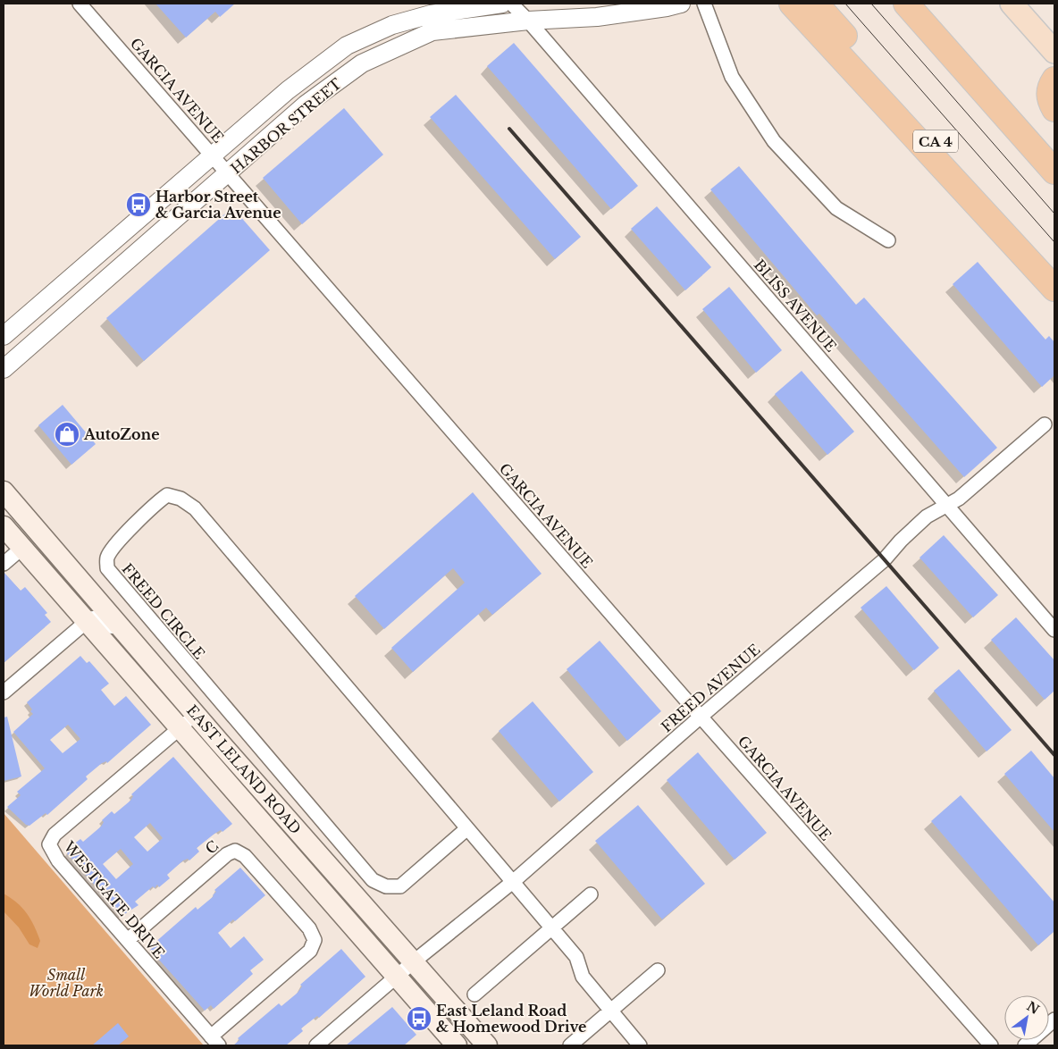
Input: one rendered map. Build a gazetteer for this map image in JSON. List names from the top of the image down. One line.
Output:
{"streets":{"highway":["CA 4"],"main road":["EAST LELAND ROAD"],"street":["GARCIA AVENUE","HARBOR STREET","BLISS AVENUE","FREED CIRCLE","FREED AVENUE","C","WESTGATE DRIVE"]},"crossings":[["GARCIA AVENUE","HARBOR STREET"],["GARCIA AVENUE","FREED AVENUE"],["HARBOR STREET","BLISS AVENUE"],["BLISS AVENUE","FREED AVENUE"],["FREED CIRCLE","FREED AVENUE"],["FREED AVENUE","EAST LELAND ROAD"],["EAST LELAND ROAD","WESTGATE DRIVE"],["C","WESTGATE DRIVE"]],"parks":["Small World Park"],"places":{"bus stop":["Harbor Street & Garcia Avenue","East Leland Road & Homewood Drive"],"shop":["AutoZone"]},"north":"top right"}
